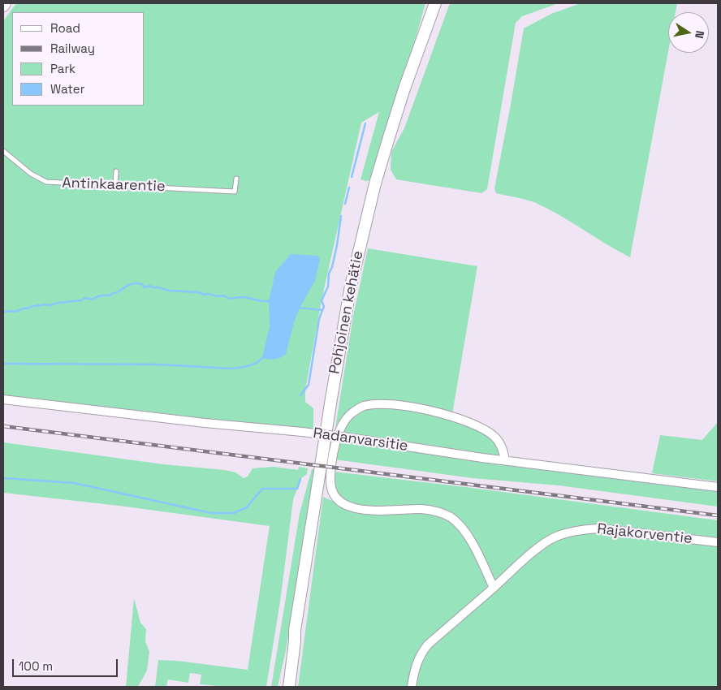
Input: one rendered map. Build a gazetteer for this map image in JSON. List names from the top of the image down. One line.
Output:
{"streets":{"main road":["Pohjoinen kehätie"],"street":["Radanvarsitie","Rajakorventie"],"lane":["Antinkaarentie"]},"legend":["Road","Railway","Park","Water"],"scale_bar":"100 m","north":"right"}
